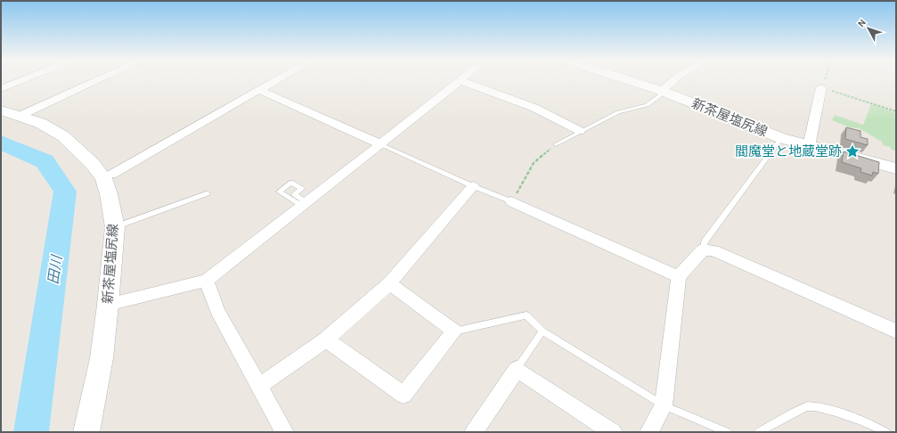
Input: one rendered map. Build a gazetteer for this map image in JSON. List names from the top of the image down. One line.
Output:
{"streets":{"main road":["新茶屋塩尻線"]},"water":["田川"],"places":{"place":["閻魔堂と地蔵堂跡"]},"north":"top left"}
